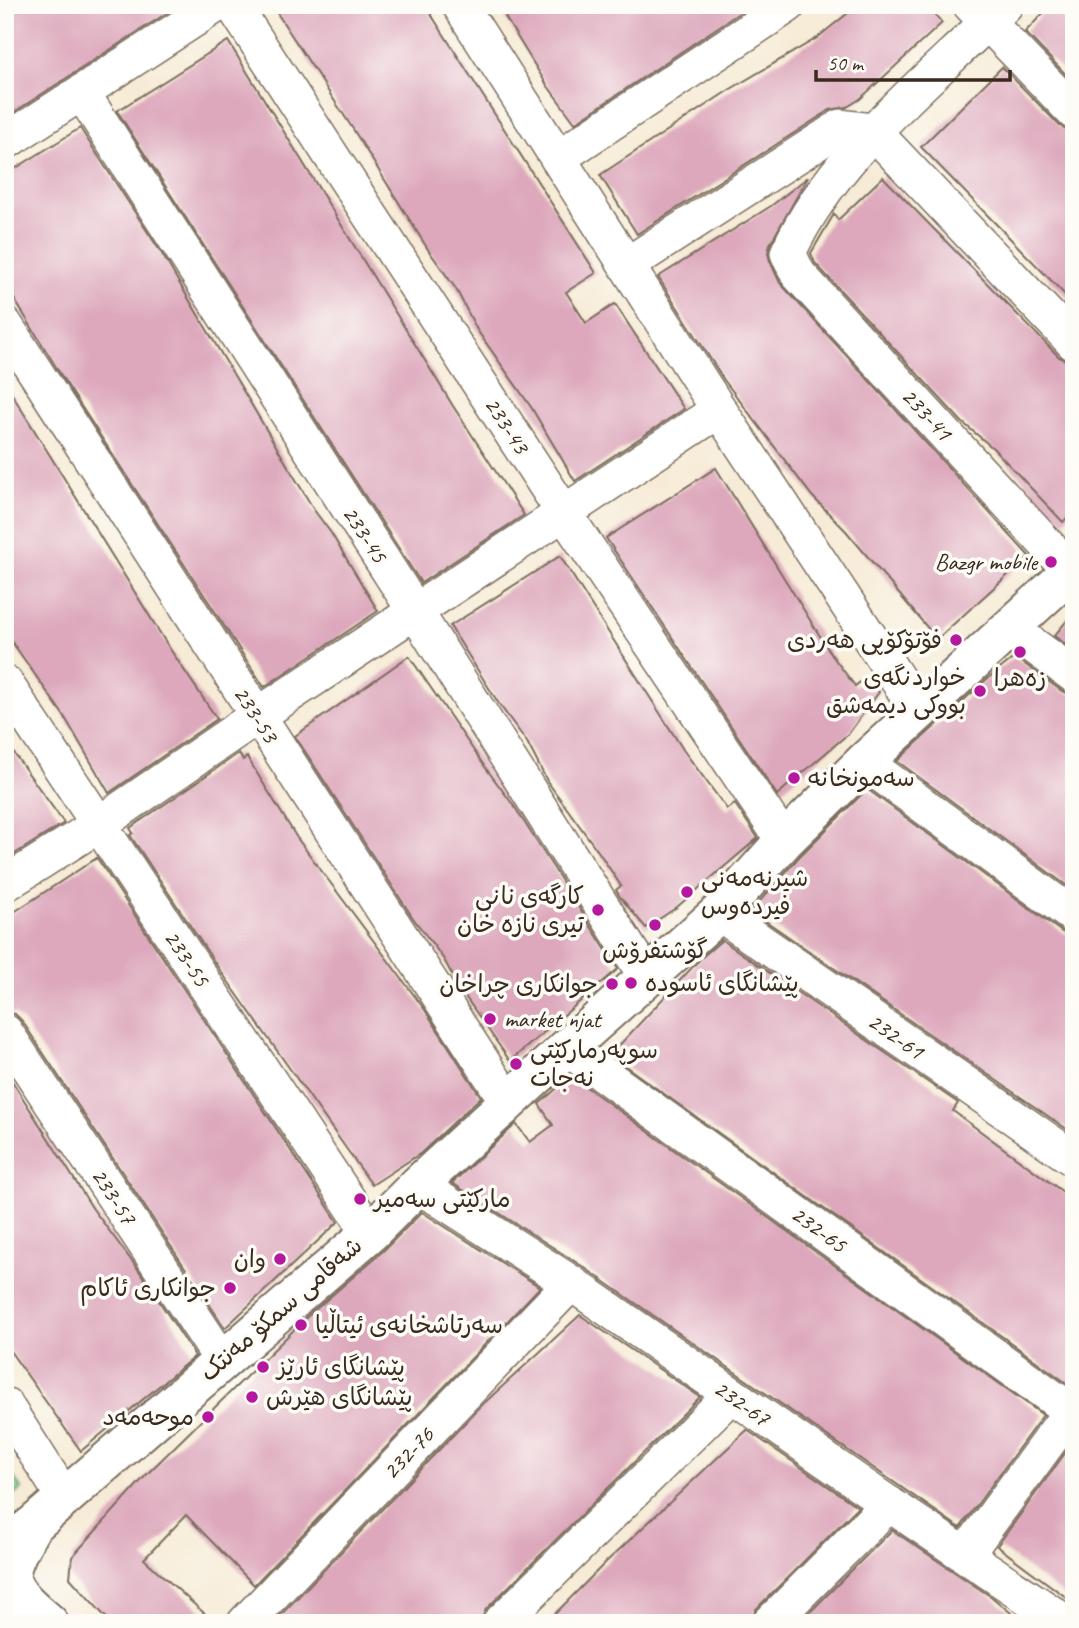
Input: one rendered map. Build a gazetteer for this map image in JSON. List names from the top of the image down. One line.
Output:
{"streets":{"main road":["شەقامی سمکۆ مەنتک"],"street":["233-41","233-43","233-45","233-53","233-55","232-61","233-57","232-65","232-67","232-76"]},"crossings":[["233-41","شەقامی سمکۆ مەنتک"],["233-43","شەقامی سمکۆ مەنتک"],["233-45","شەقامی سمکۆ مەنتک"],["233-53","شەقامی سمکۆ مەنتک"],["233-55","شەقامی سمکۆ مەنتک"],["232-61","شەقامی سمکۆ مەنتک"],["233-57","شەقامی سمکۆ مەنتک"],["232-65","شەقامی سمکۆ مەنتک"],["شەقامی سمکۆ مەنتک","232-67"],["232-67","232-76"]],"places":["Bazgr mobile","فۆتۆکۆپی هەردی","زەهرا","خواردنگەی بووکی دیمەشق","سەمونخانە","شیرنەمەنی فیردەوس","کارگەی نانی تیری نازە خان","گۆشتفرۆش","پێشانگای ئاسودە","جوانکاری چراخان","market njat","سوپەرمارکێتی نەجات","مارکێتی سەمیر","وان","جوانکاری ئاکام","سەرتاشخانەی ئیتاڵیا","پێشانگای ئارێز","پێشانگای هێرش","موحەمەد"],"scale_bar":"50 m"}
